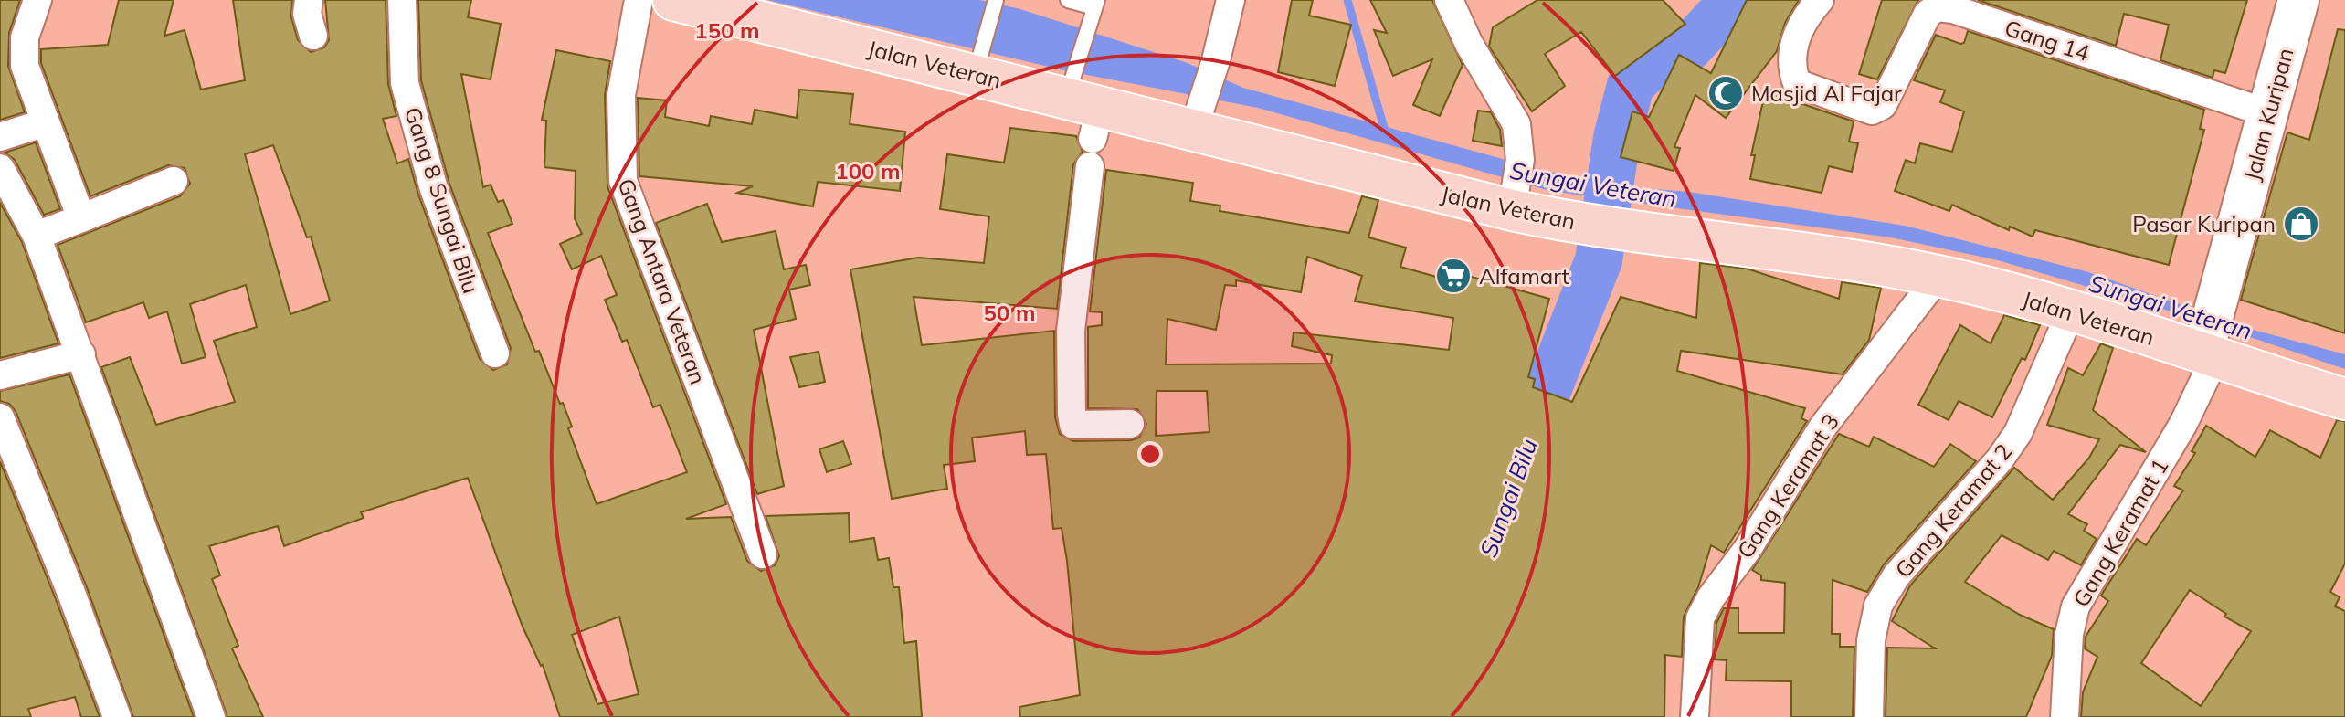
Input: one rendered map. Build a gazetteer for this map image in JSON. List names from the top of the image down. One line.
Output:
{"streets":{"main road":["Jalan Veteran","Jalan Kuripan"],"street":["Gang 14","Gang 8 Sungai Bilu","Gang Antara Veteran","Gang Keramat 3","Gang Keramat 2","Gang Keramat 1"]},"crossings":[["Gang 14","Jalan Kuripan"],["Jalan Veteran","Jalan Kuripan"],["Jalan Veteran","Gang Keramat 3"],["Jalan Veteran","Gang Keramat 2"],["Jalan Veteran","Gang Keramat 1"],["Jalan Kuripan","Gang Keramat 1"]],"water":["Sungai Veteran","Sungai Bilu"],"places":{"mosque":["Masjid Al Fajar"],"shop":["Pasar Kuripan"],"supermarket":["Alfamart"]},"rings":["150 m","100 m","50 m"]}
